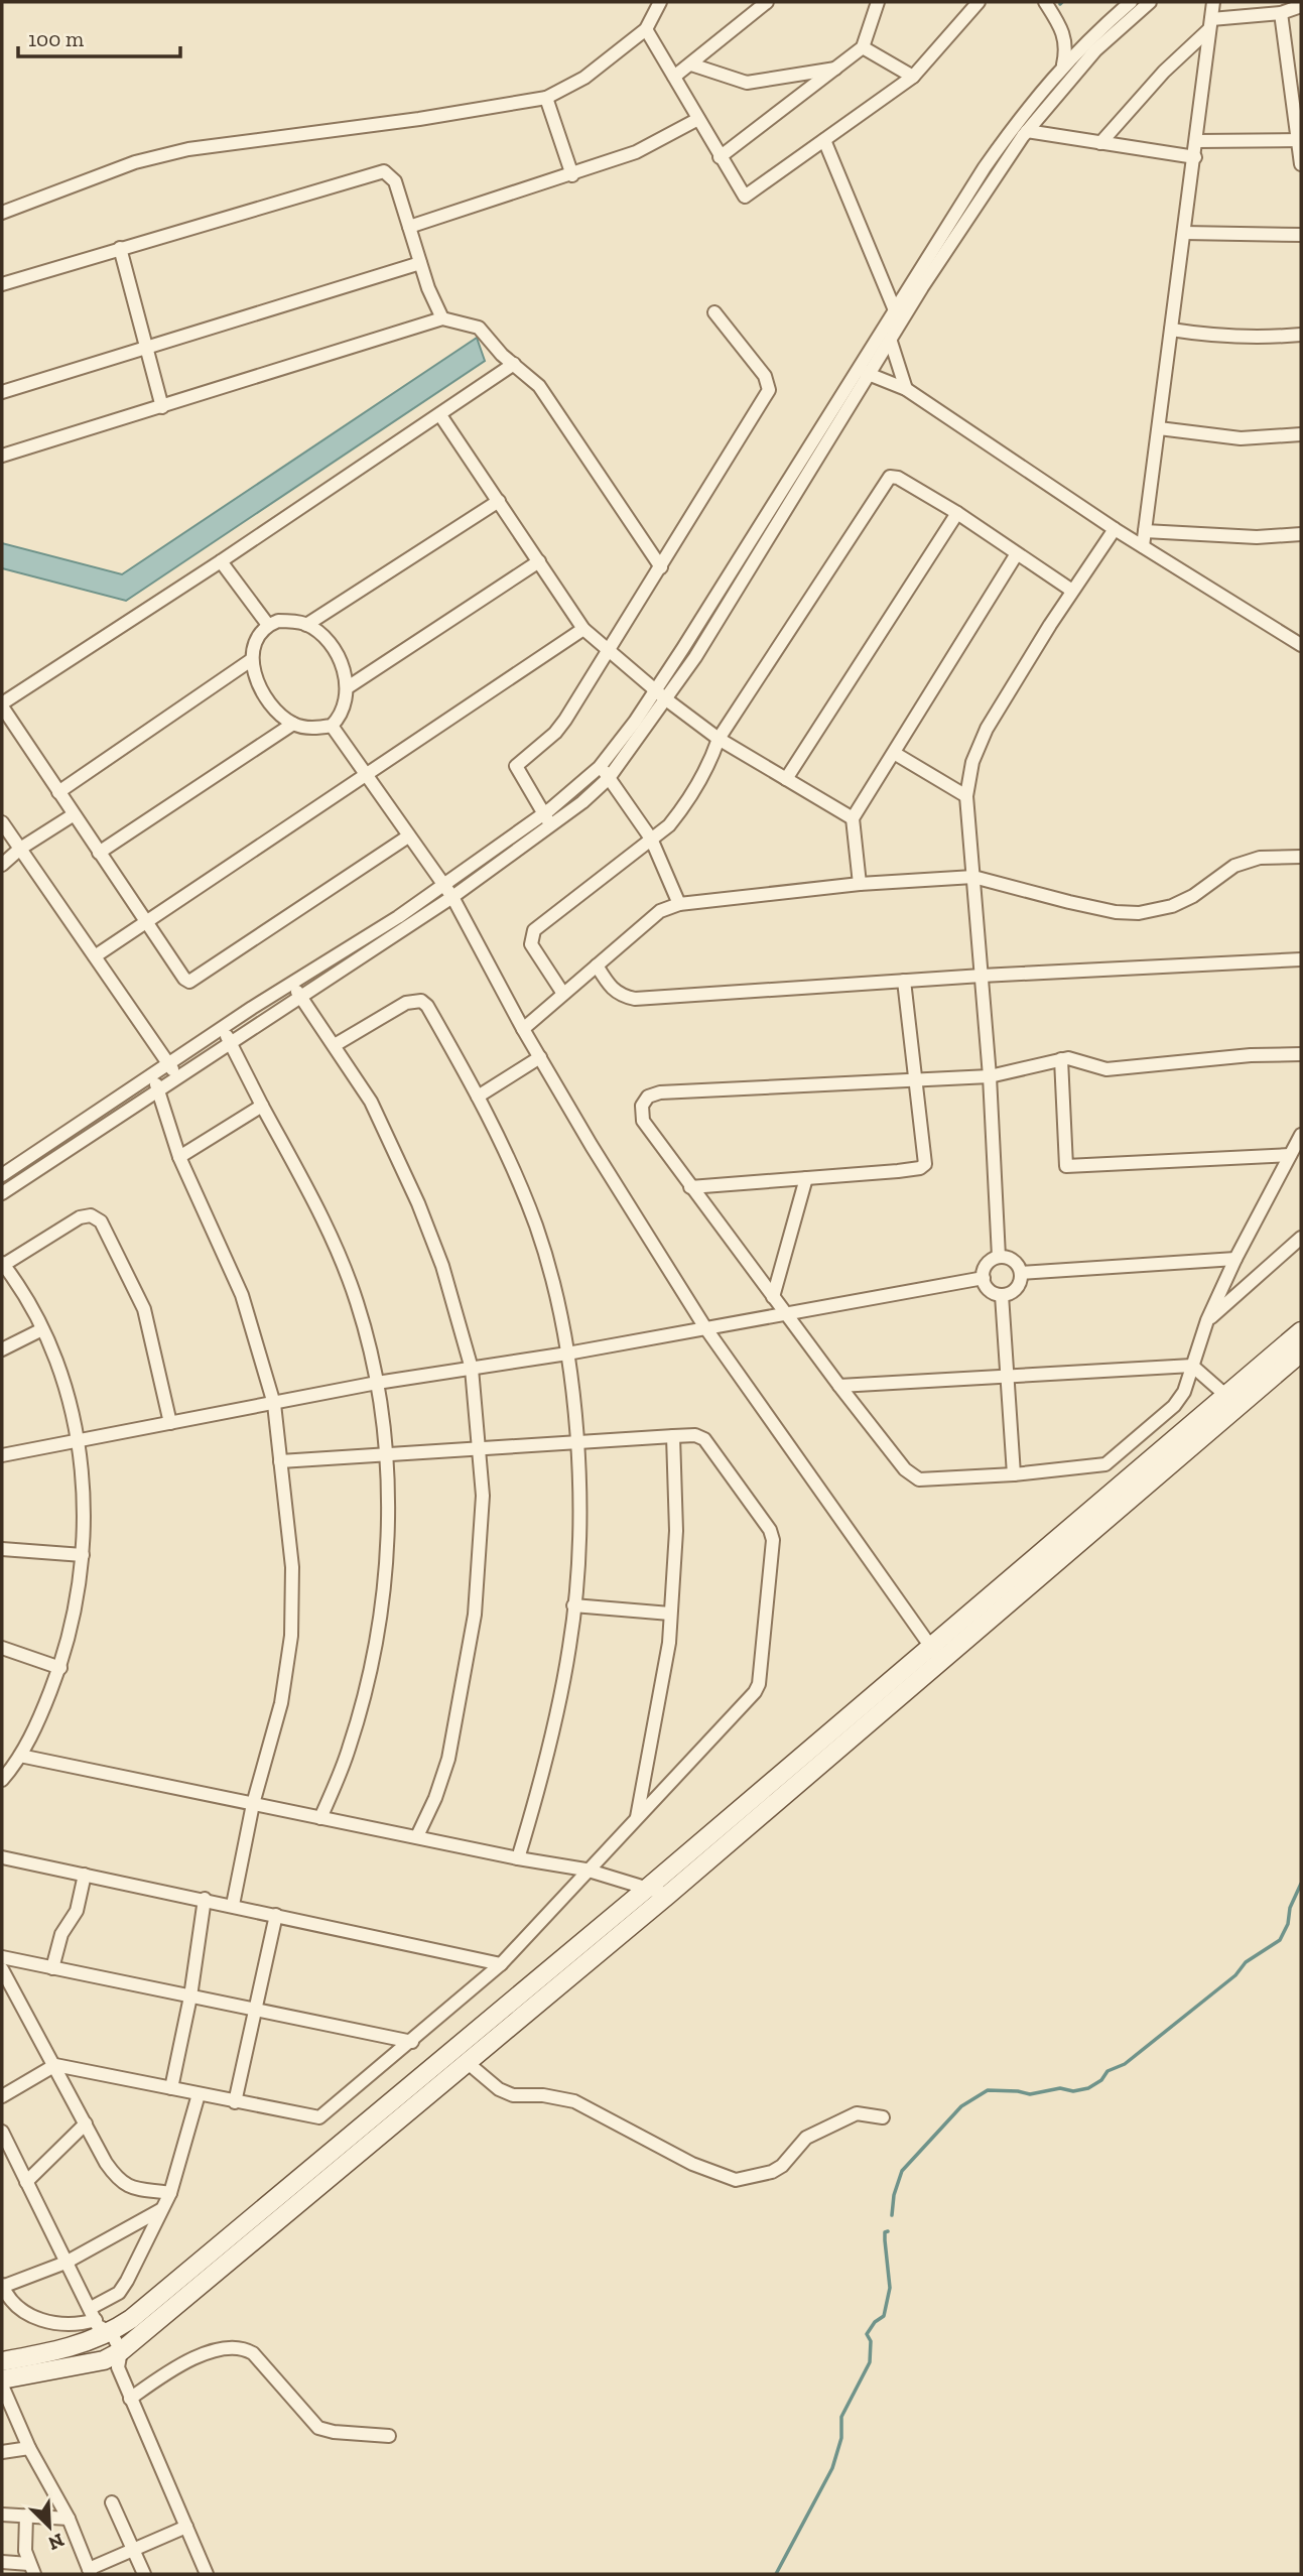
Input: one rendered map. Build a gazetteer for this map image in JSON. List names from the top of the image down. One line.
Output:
{"scale_bar":"100 m","north":"bottom right"}
